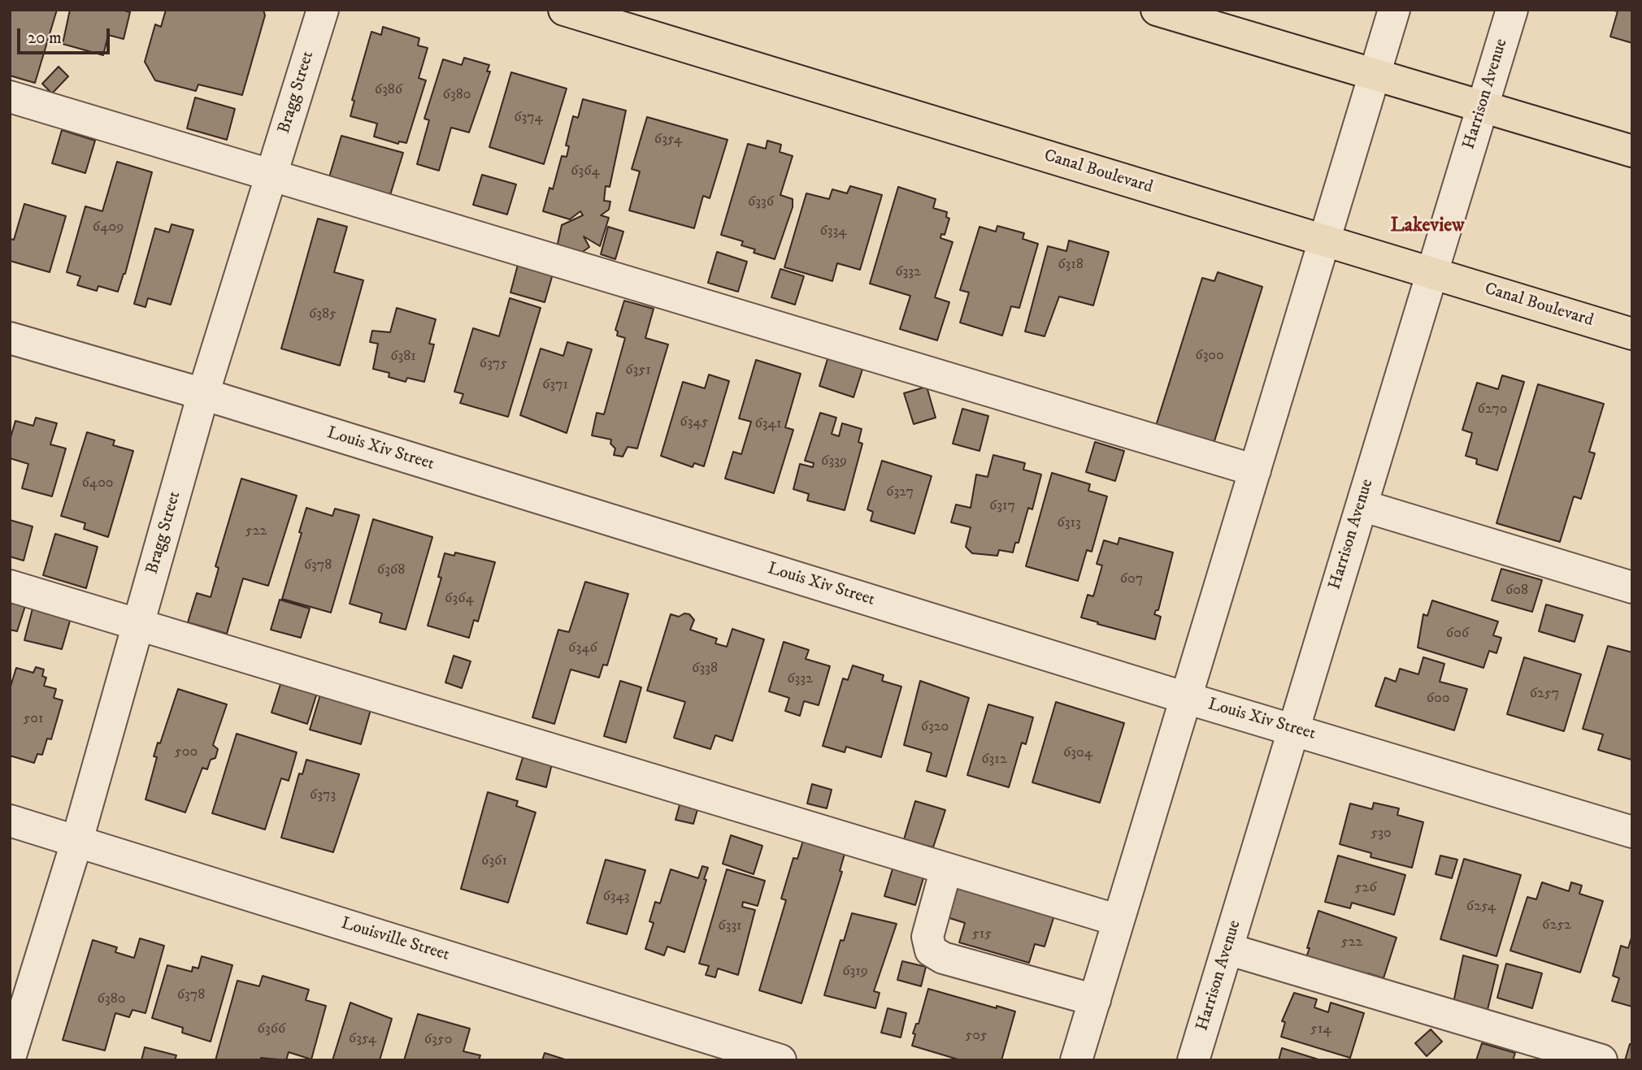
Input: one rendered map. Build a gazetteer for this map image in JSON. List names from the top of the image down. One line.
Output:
{"streets":{"main road":["Canal Boulevard"],"street":["Bragg Street","Harrison Avenue","Louis Xiv Street","Louisville Street"]},"crossings":[["Bragg Street","Louis Xiv Street"],["Bragg Street","Louisville Street"],["Harrison Avenue","Canal Boulevard"],["Harrison Avenue","Louis Xiv Street"]],"districts":["Lakeview"],"house_numbers":["6386","6380","6374","6354","6364","6336","6409","6334","6318","6332","6385","6300","6381","6375","6351","6371","6270","6345","6341","6339","6400","6327","6317","6313","522","6378","6368","607","608","6364","606","6346","6338","6332","6257","600","501","6320","500","6304","6312","6373","530","6361","526","6343","6254","6252","6331","515","522","6319","6378","6380","6366","514","505","6354","6350"],"scale_bar":"20 m"}
